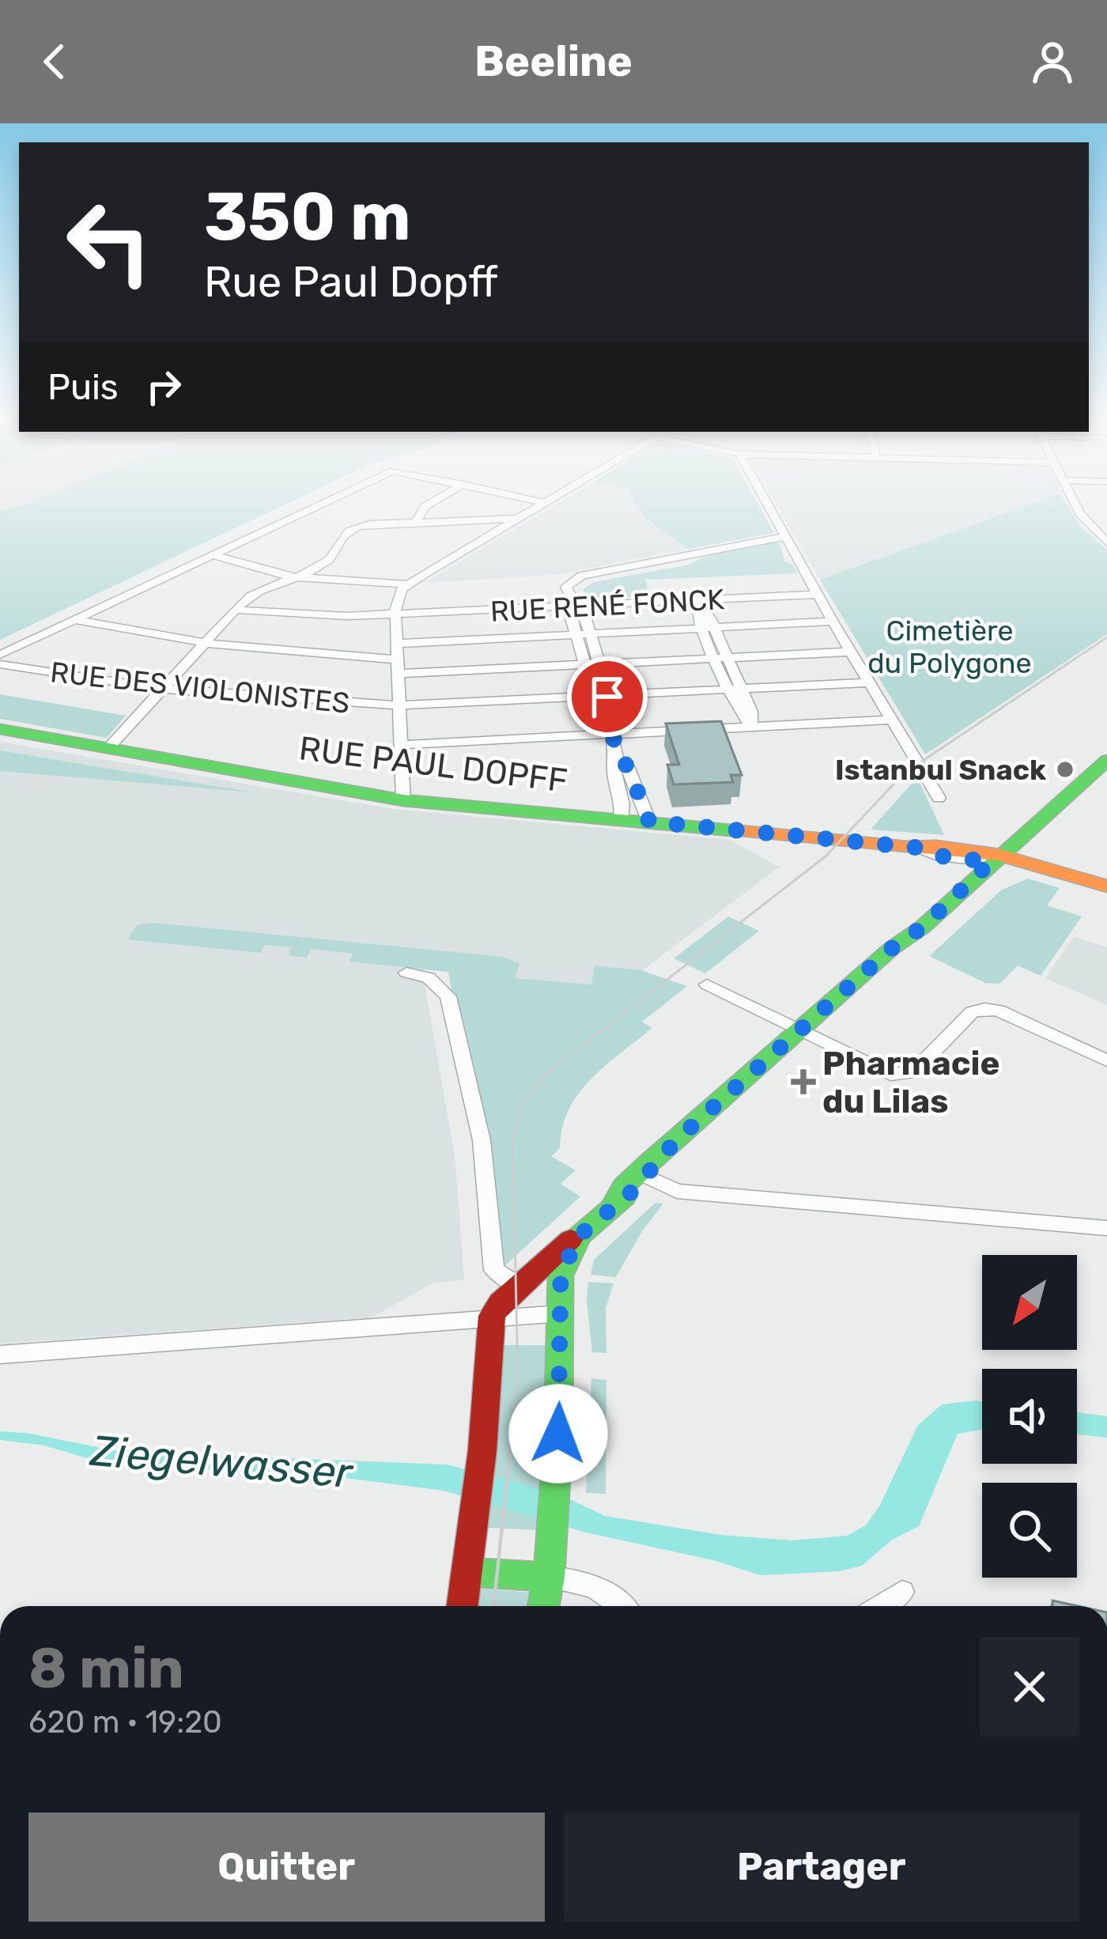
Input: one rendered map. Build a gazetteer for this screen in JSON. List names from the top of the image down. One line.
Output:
{"streets":{"street":["RUE RENÉ FONCK","RUE DES VIOLONISTES","RUE PAUL DOPFF"]},"water":["Ziegelwasser"],"parks":["Cimetière du Polygone"],"places":{"other":["Istanbul Snack"],"health":["Pharmacie du Lilas"]},"north":"bottom left","page":{"header":"Beeline","turn":["350 m","Rue Paul Dopff"],"then":"Puis","heading":["8 min","620 m · 19:20"],"buttons":["Quitter","Partager"]}}
